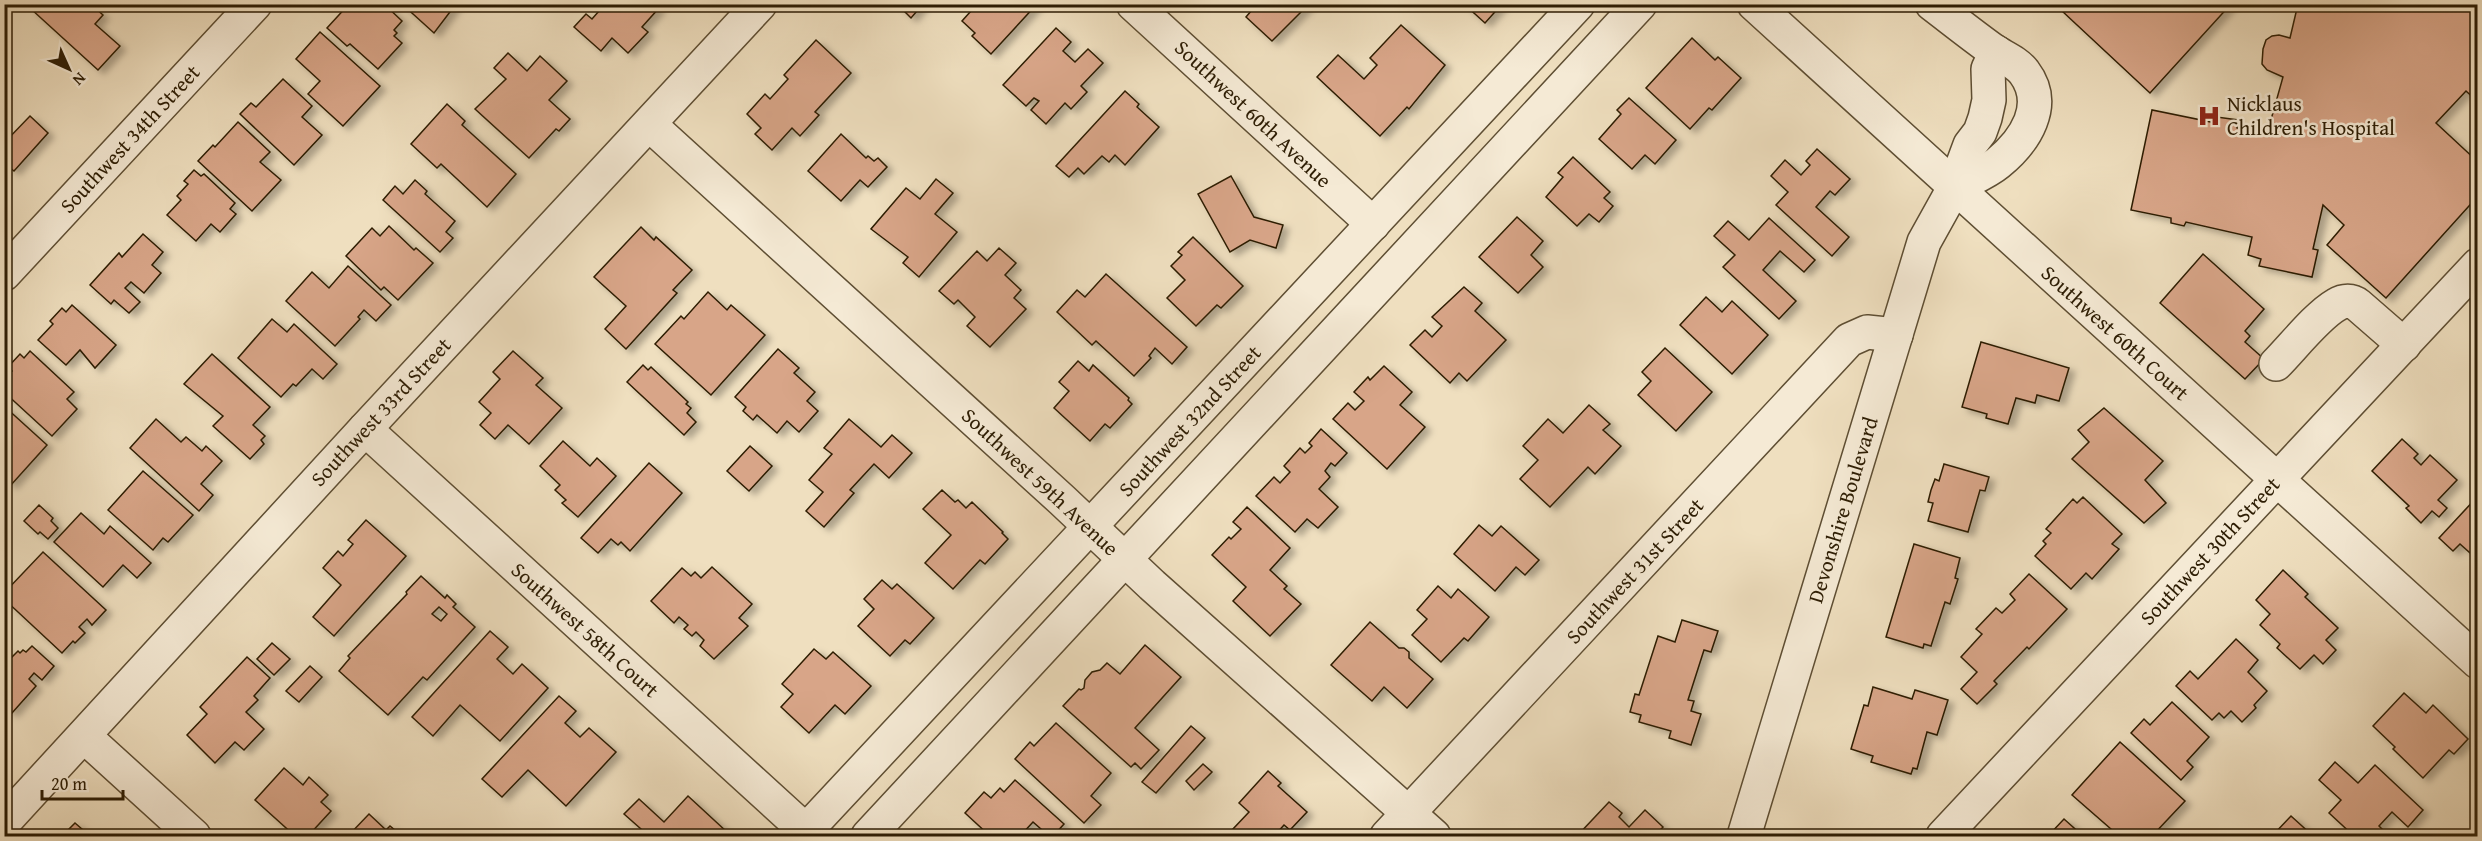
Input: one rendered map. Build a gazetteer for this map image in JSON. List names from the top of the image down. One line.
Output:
{"streets":{"street":["Southwest 60th Avenue","Southwest 34th Street","Southwest 60th Court","Southwest 33rd Street","Southwest 32nd Street","Southwest 59th Avenue","Devonshire Boulevard","Southwest 30th Street","Southwest 31st Street","Southwest 58th Court"]},"crossings":[["Southwest 60th Avenue","Southwest 32nd Street"],["Southwest 60th Court","Devonshire Boulevard"],["Southwest 60th Court","Southwest 30th Street"],["Southwest 33rd Street","Southwest 59th Avenue"],["Southwest 33rd Street","Southwest 58th Court"],["Southwest 32nd Street","Southwest 59th Avenue"],["Southwest 32nd Street","Southwest 58th Court"],["Southwest 59th Avenue","Southwest 31st Street"],["Devonshire Boulevard","Southwest 31st Street"]],"places":{"hospital":["Nicklaus Children's Hospital"]},"scale_bar":"20 m","north":"bottom right"}
